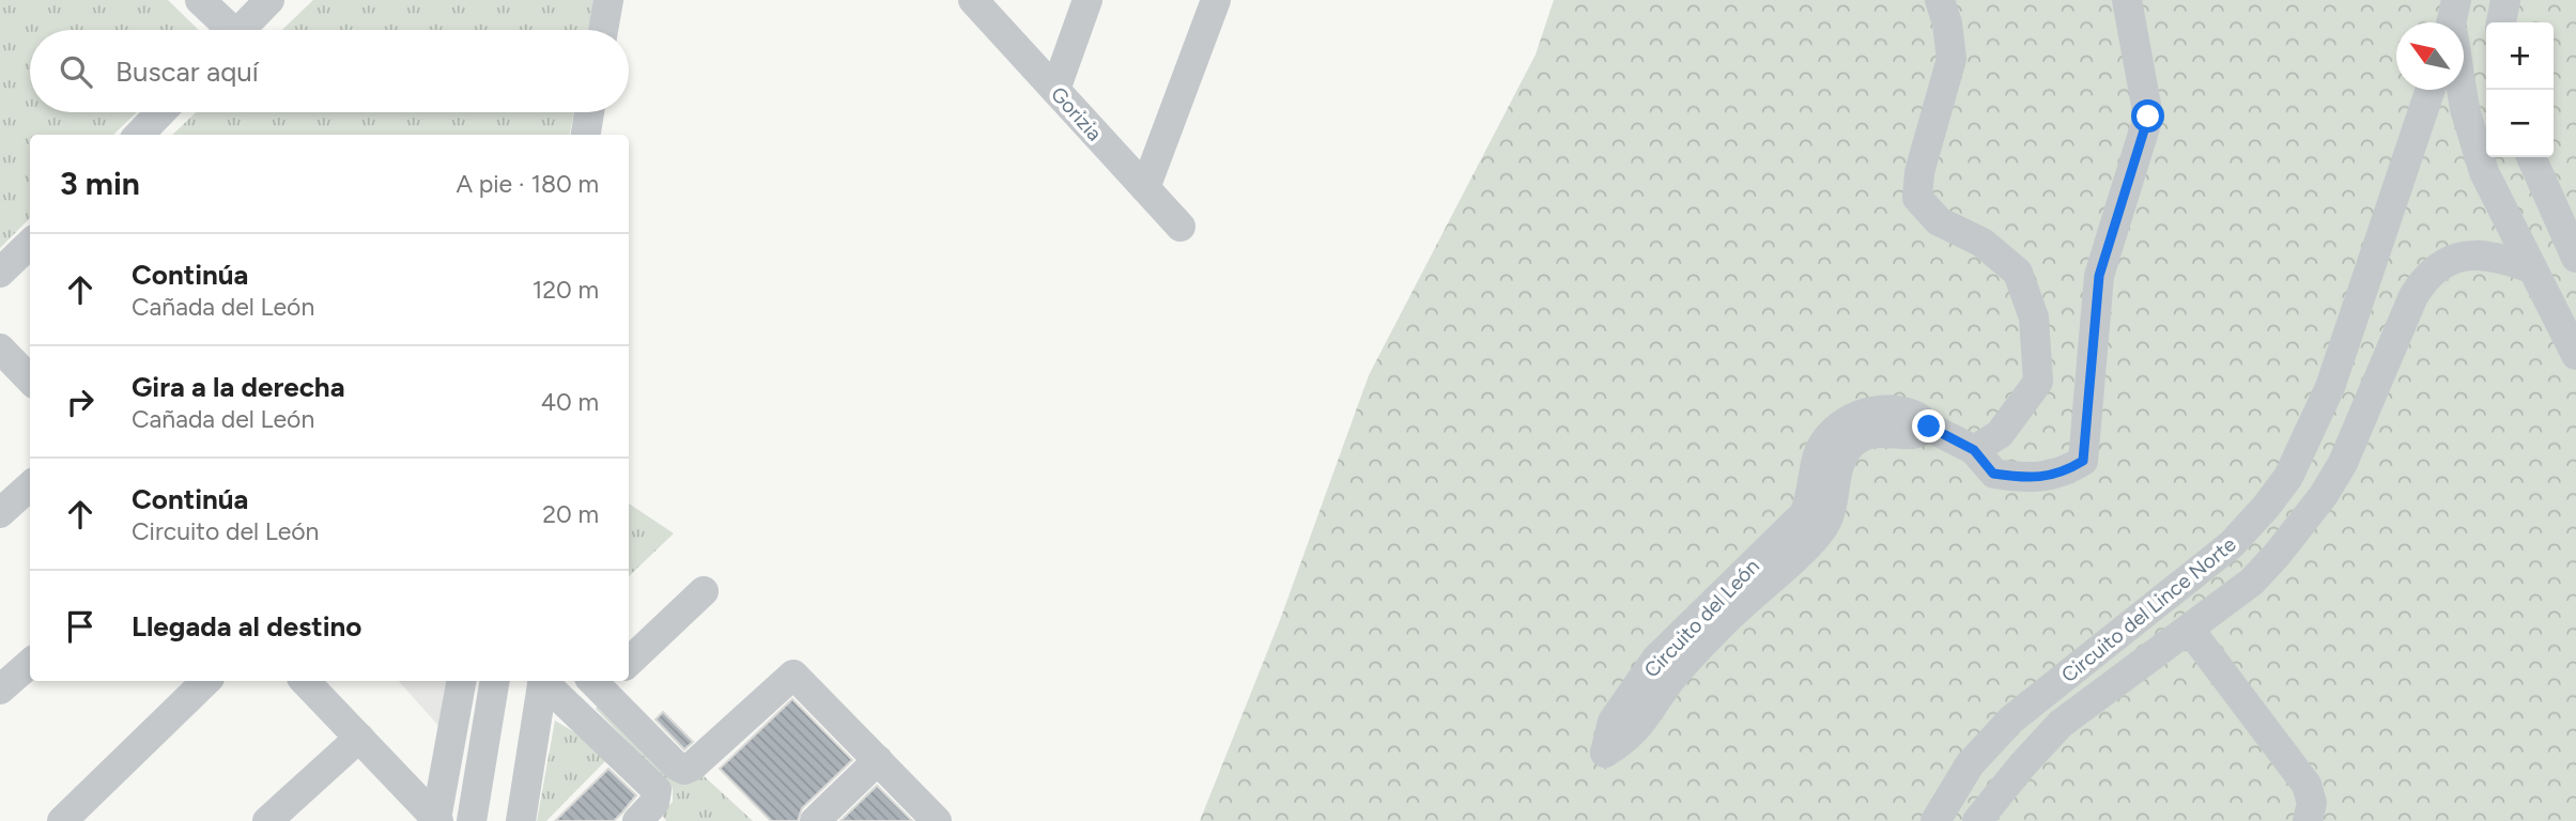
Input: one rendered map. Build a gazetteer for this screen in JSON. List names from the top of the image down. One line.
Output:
{"streets":{"street":["Gorizia","Circuito del Lince Norte","Circuito del León"]},"north":"top left","page":{"map_buttons":["+","−"],"search":"Buscar aquí","heading":["3 min","A pie · 180 m"],"list":[["Continúa","Cañada del León","120 m"],["Gira a la derecha","Cañada del León","40 m"],["Continúa","Circuito del León","20 m"],"Llegada al destino"]}}
